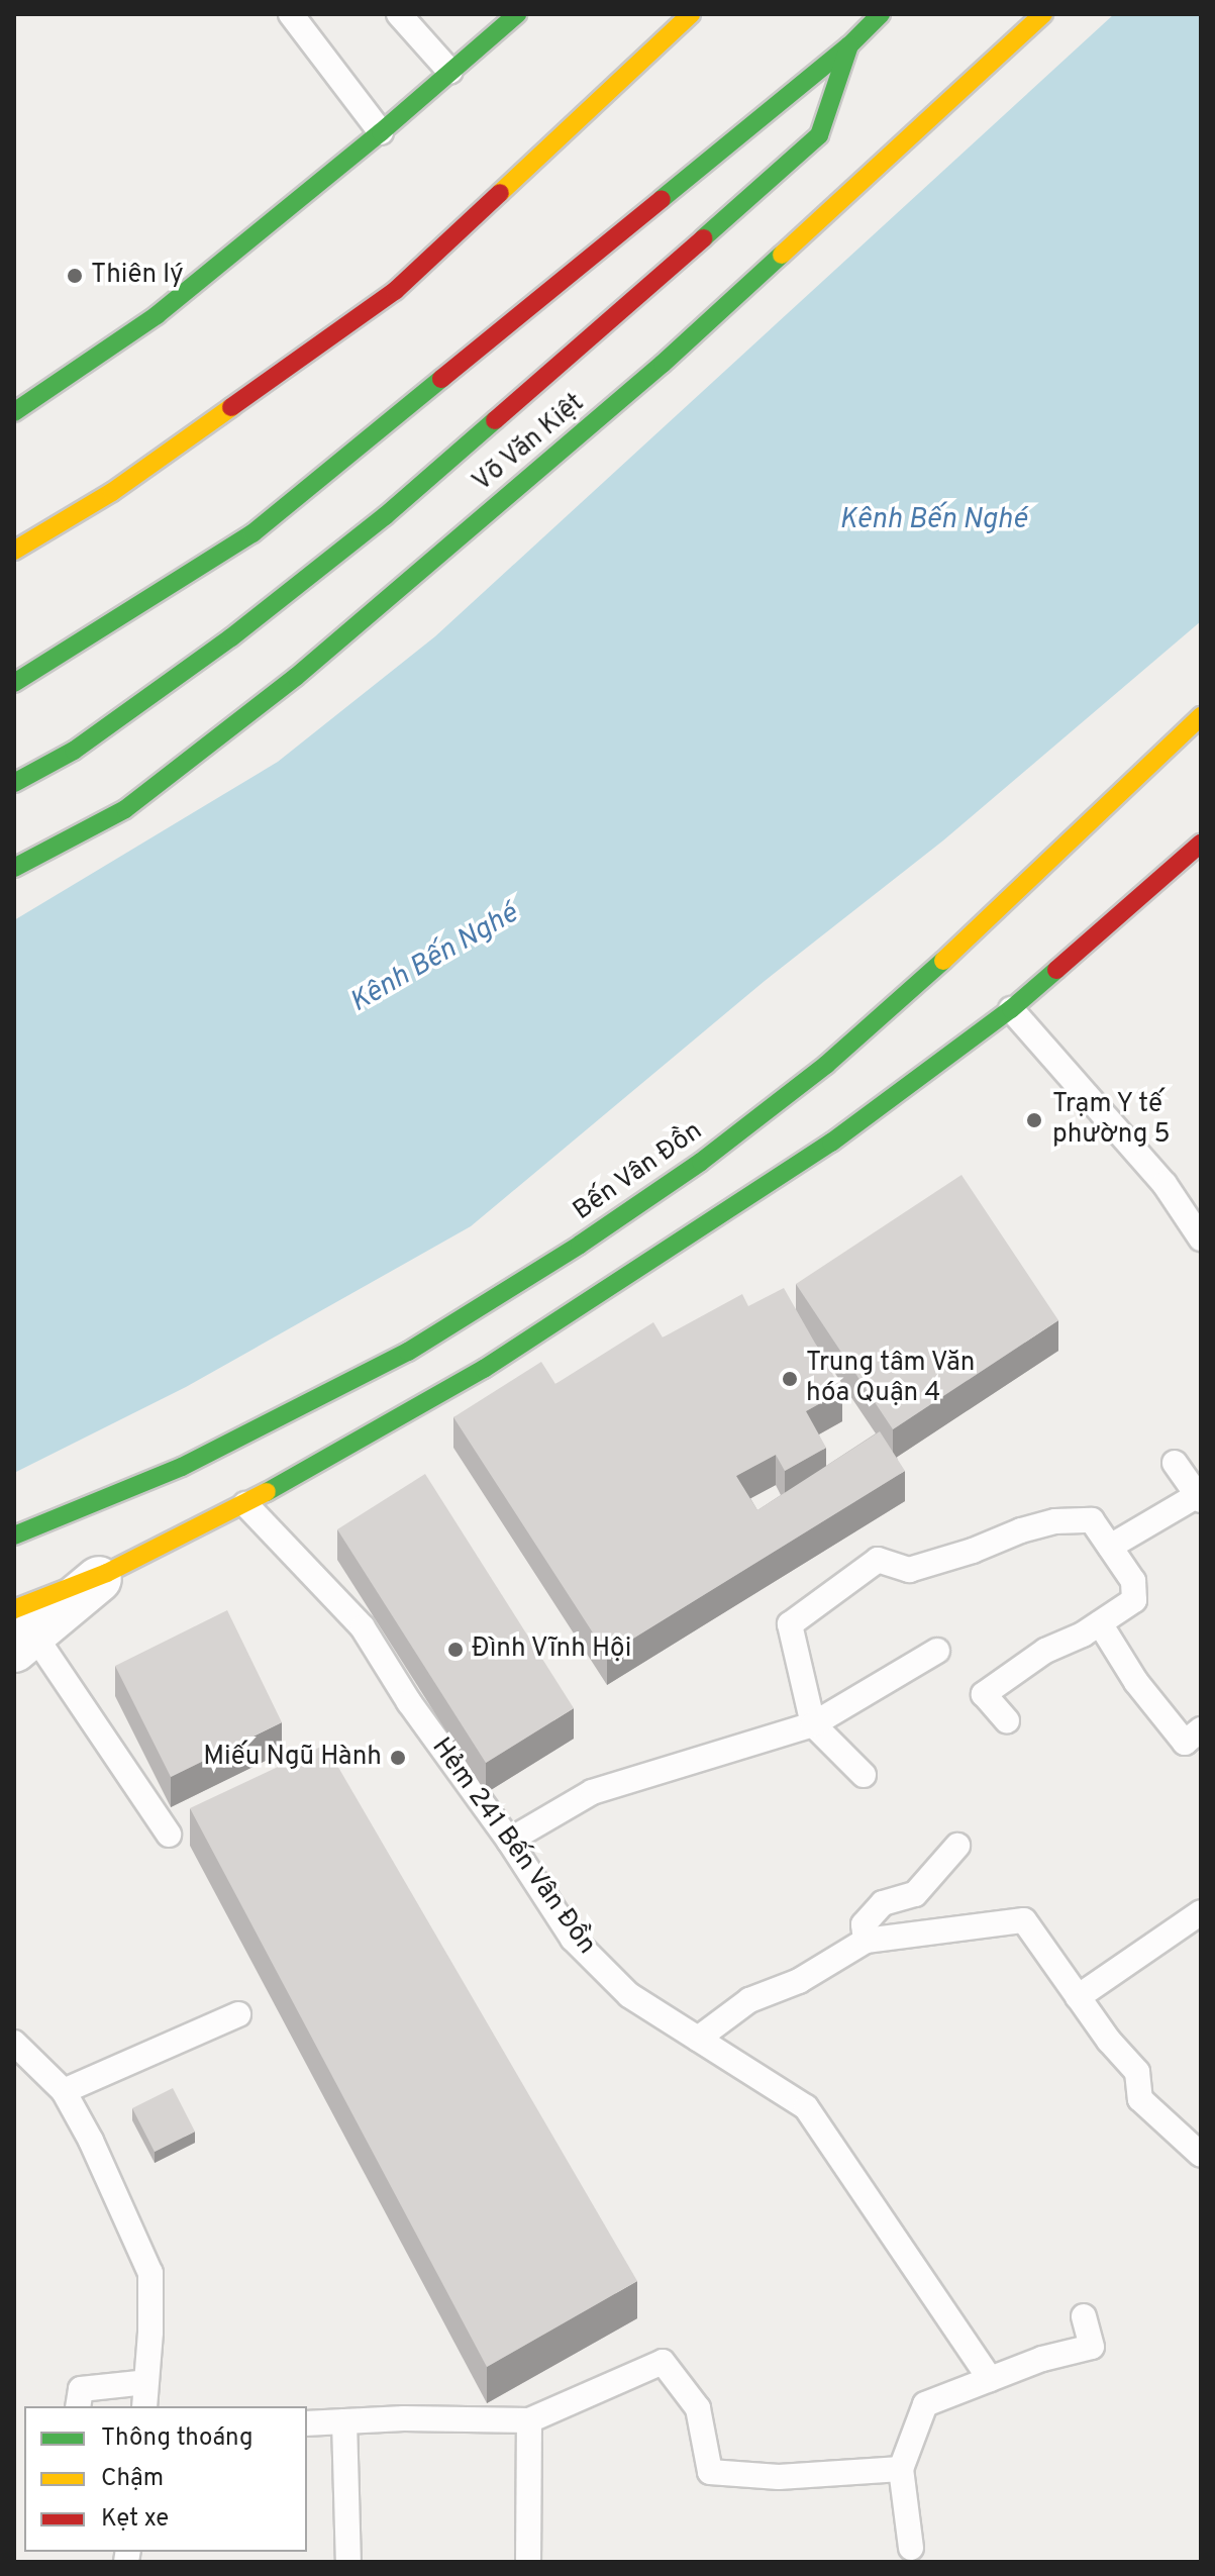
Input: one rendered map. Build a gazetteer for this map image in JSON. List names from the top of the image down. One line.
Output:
{"streets":{"main road":["Võ Văn Kiệt","Bến Vân Đồn"],"lane":["Hẻm 241 Bến Vân Đồn"]},"water":["Kênh Bến Nghé"],"places":["Thiên lý","Trạm Y tế phường 5","Trung tâm Văn hóa Quận 4","Đình Vĩnh Hội","Miếu Ngũ Hành"],"legend":["Thông thoáng","Chậm","Kẹt xe"]}
